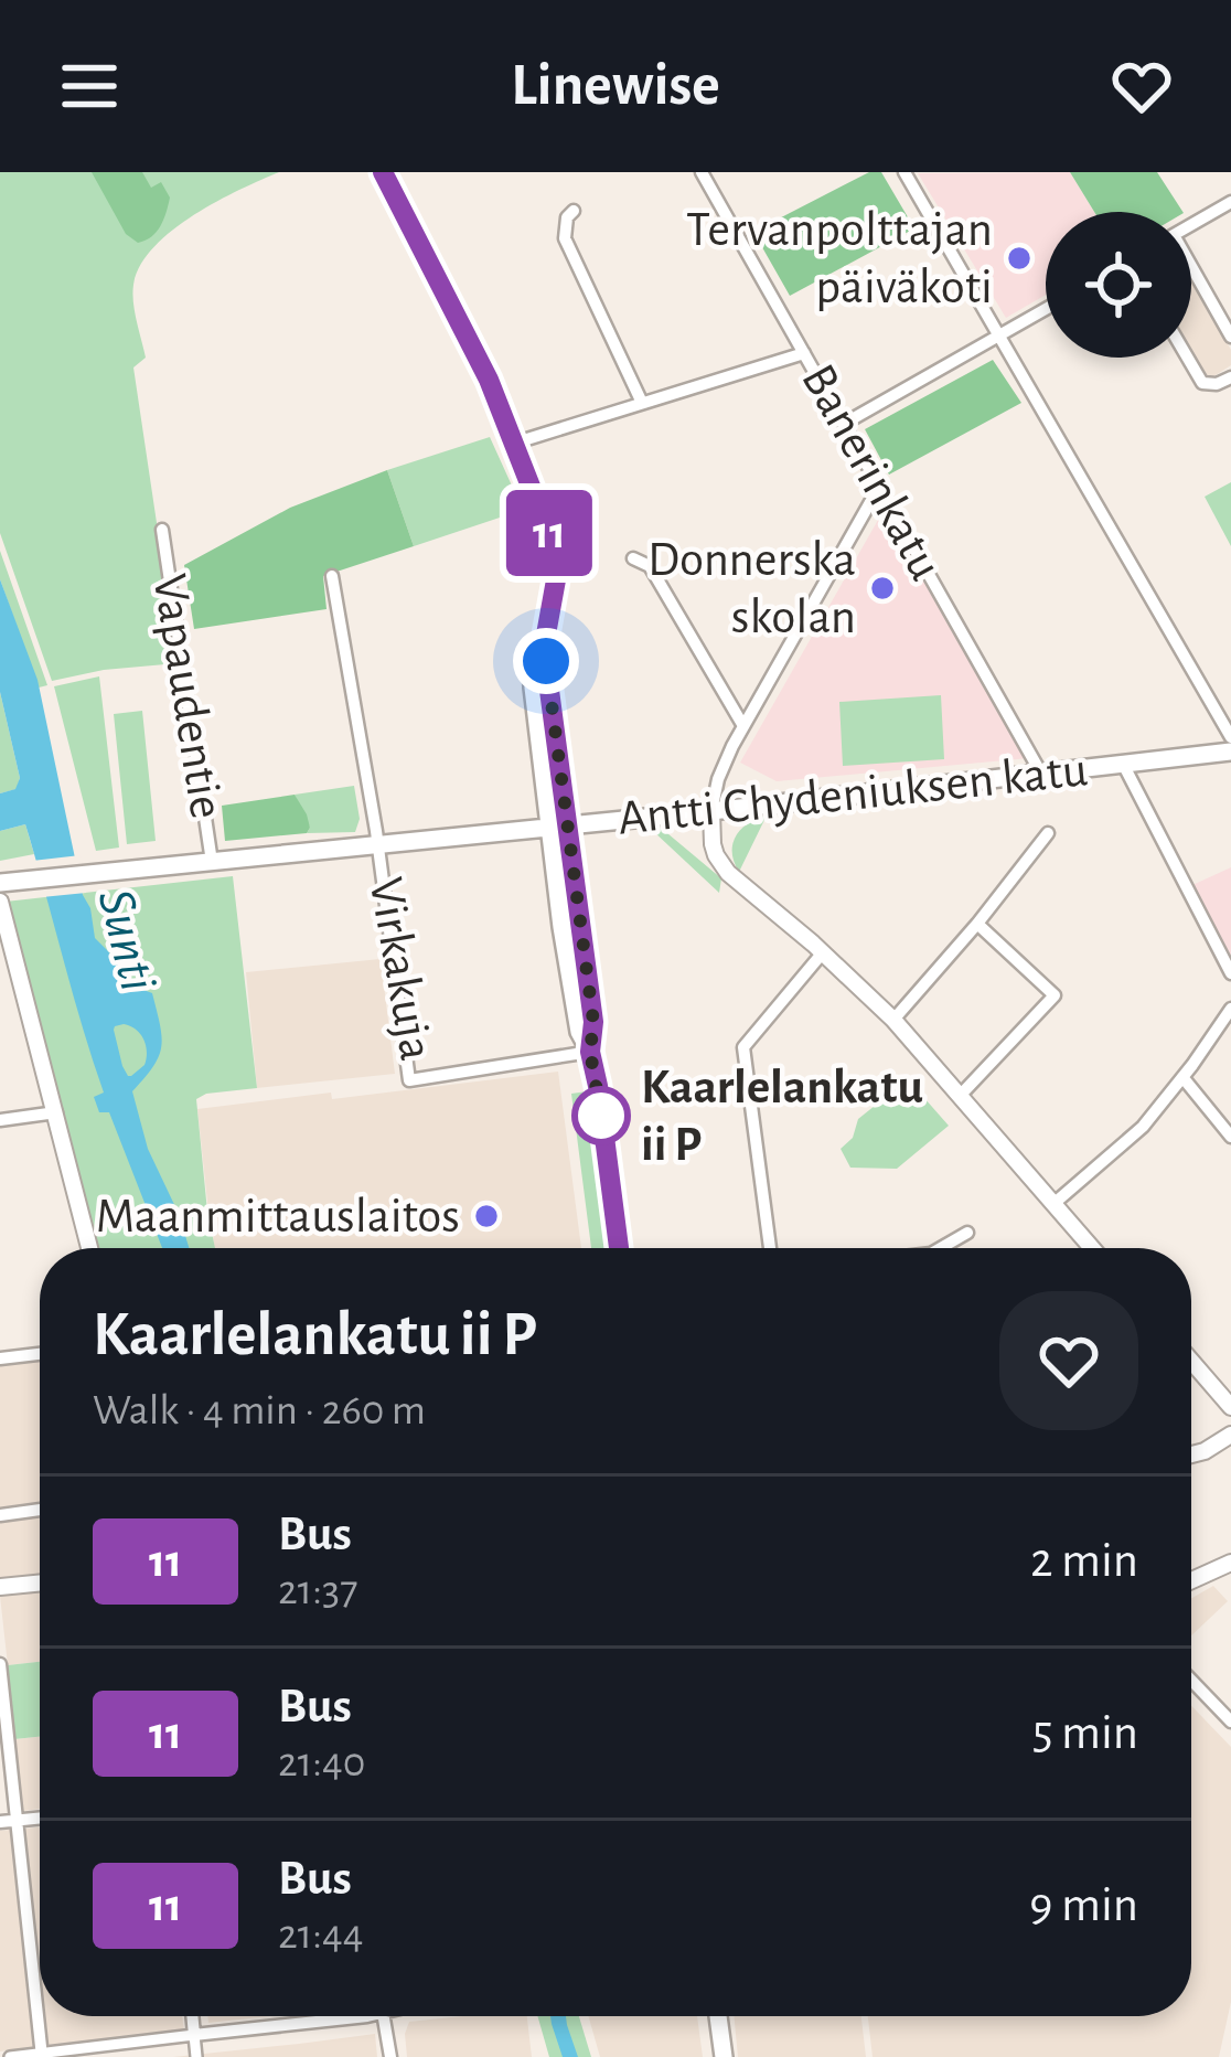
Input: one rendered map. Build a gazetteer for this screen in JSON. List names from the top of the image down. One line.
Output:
{"streets":{"main road":["Antti Chydeniuksen katu"],"street":["Banerinkatu","Vapaudentie","Virkakuja"]},"crossings":[["Banerinkatu","Antti Chydeniuksen katu"],["Vapaudentie","Antti Chydeniuksen katu"],["Antti Chydeniuksen katu","Virkakuja"]],"water":["Sunti"],"places":["Tervanpolttajan päiväkoti","Donnerska skolan","Kaarlelankatu ii P","Maanmittauslaitos"],"lines":["bus line 11"],"page":{"header":"Linewise","on_map":"11","heading":["Kaarlelankatu ii P","Walk · 4 min · 260 m"],"list":[{"mark":"11","name":"Bus","note":"21:37","value":"2 min"},{"mark":"11","name":"Bus","note":"21:40","value":"5 min"},{"mark":"11","name":"Bus","note":"21:44","value":"9 min"}]}}
